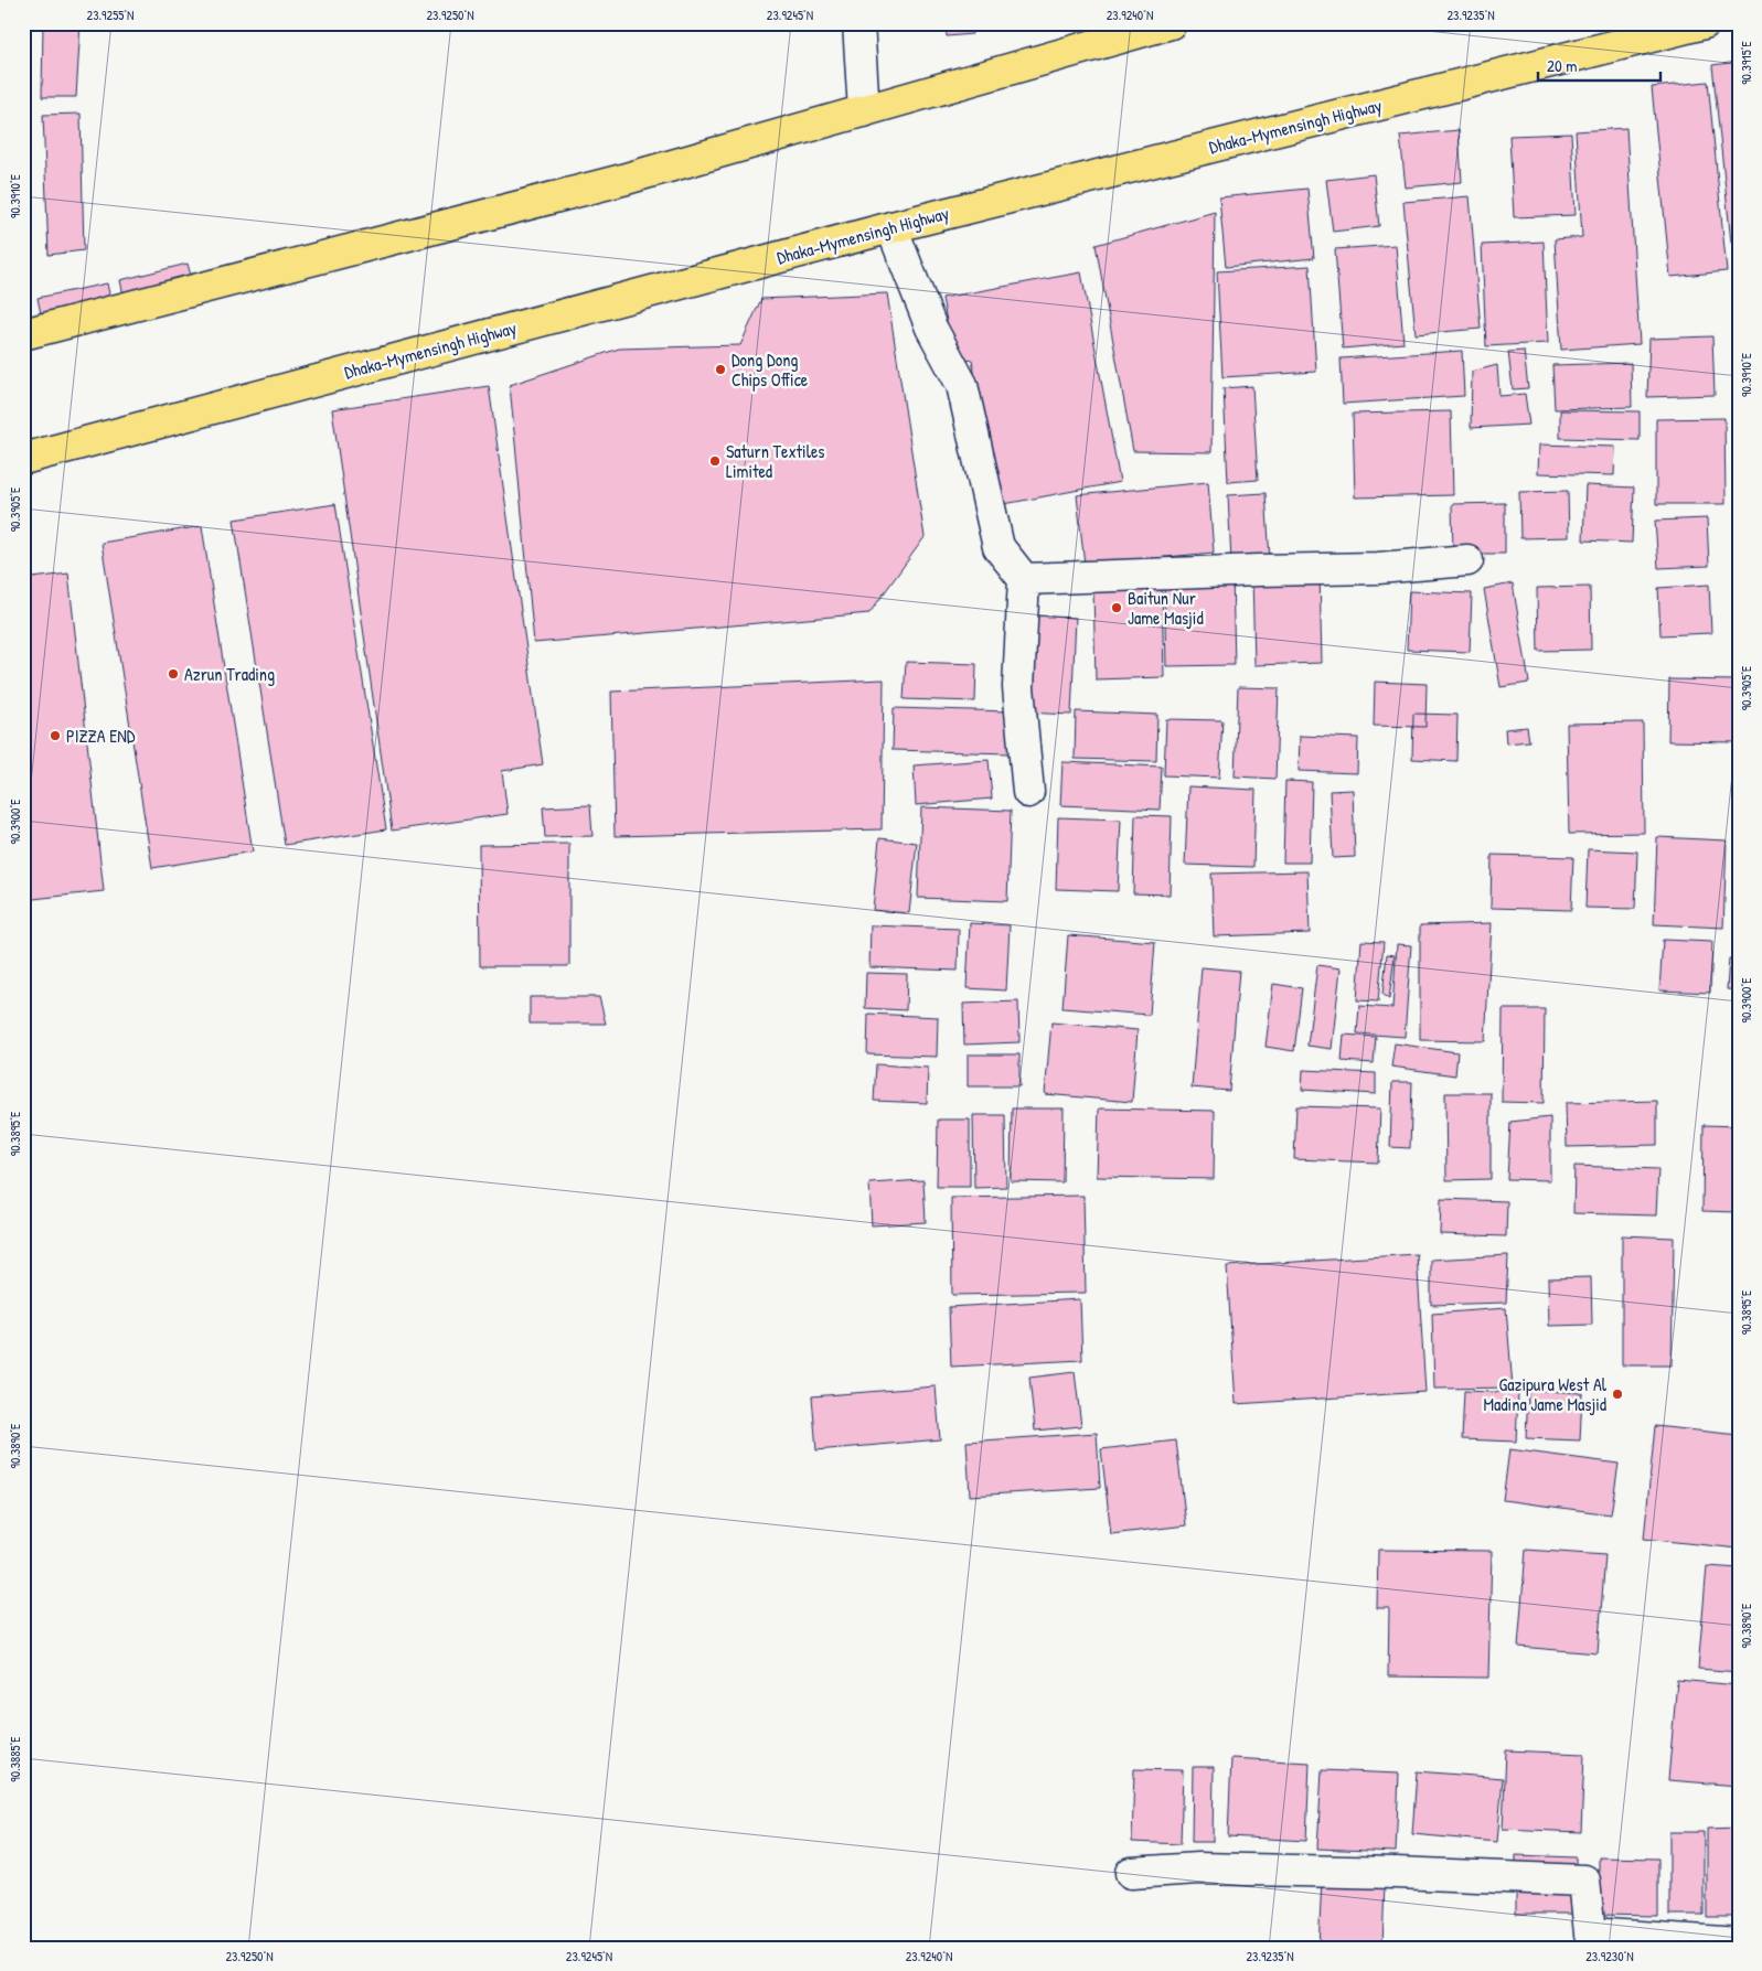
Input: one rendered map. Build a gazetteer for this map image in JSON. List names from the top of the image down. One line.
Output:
{"streets":{"highway":["Dhaka-Mymensingh Highway"]},"places":["Dong Dong Chips Office","Saturn Textiles Limited","Baitun Nur Jame Masjid","Azrun Trading","PIZZA END","Gazipura West Al Madina Jame Masjid"],"scale_bar":"20 m","coordinates":["23.9255°N","23.9250°N","23.9245°N","23.9240°N","23.9235°N","90.3915°E","90.3910°E","90.3905°E","90.3900°E","90.3895°E","90.3890°E","90.3885°E","23.9230°N"]}
